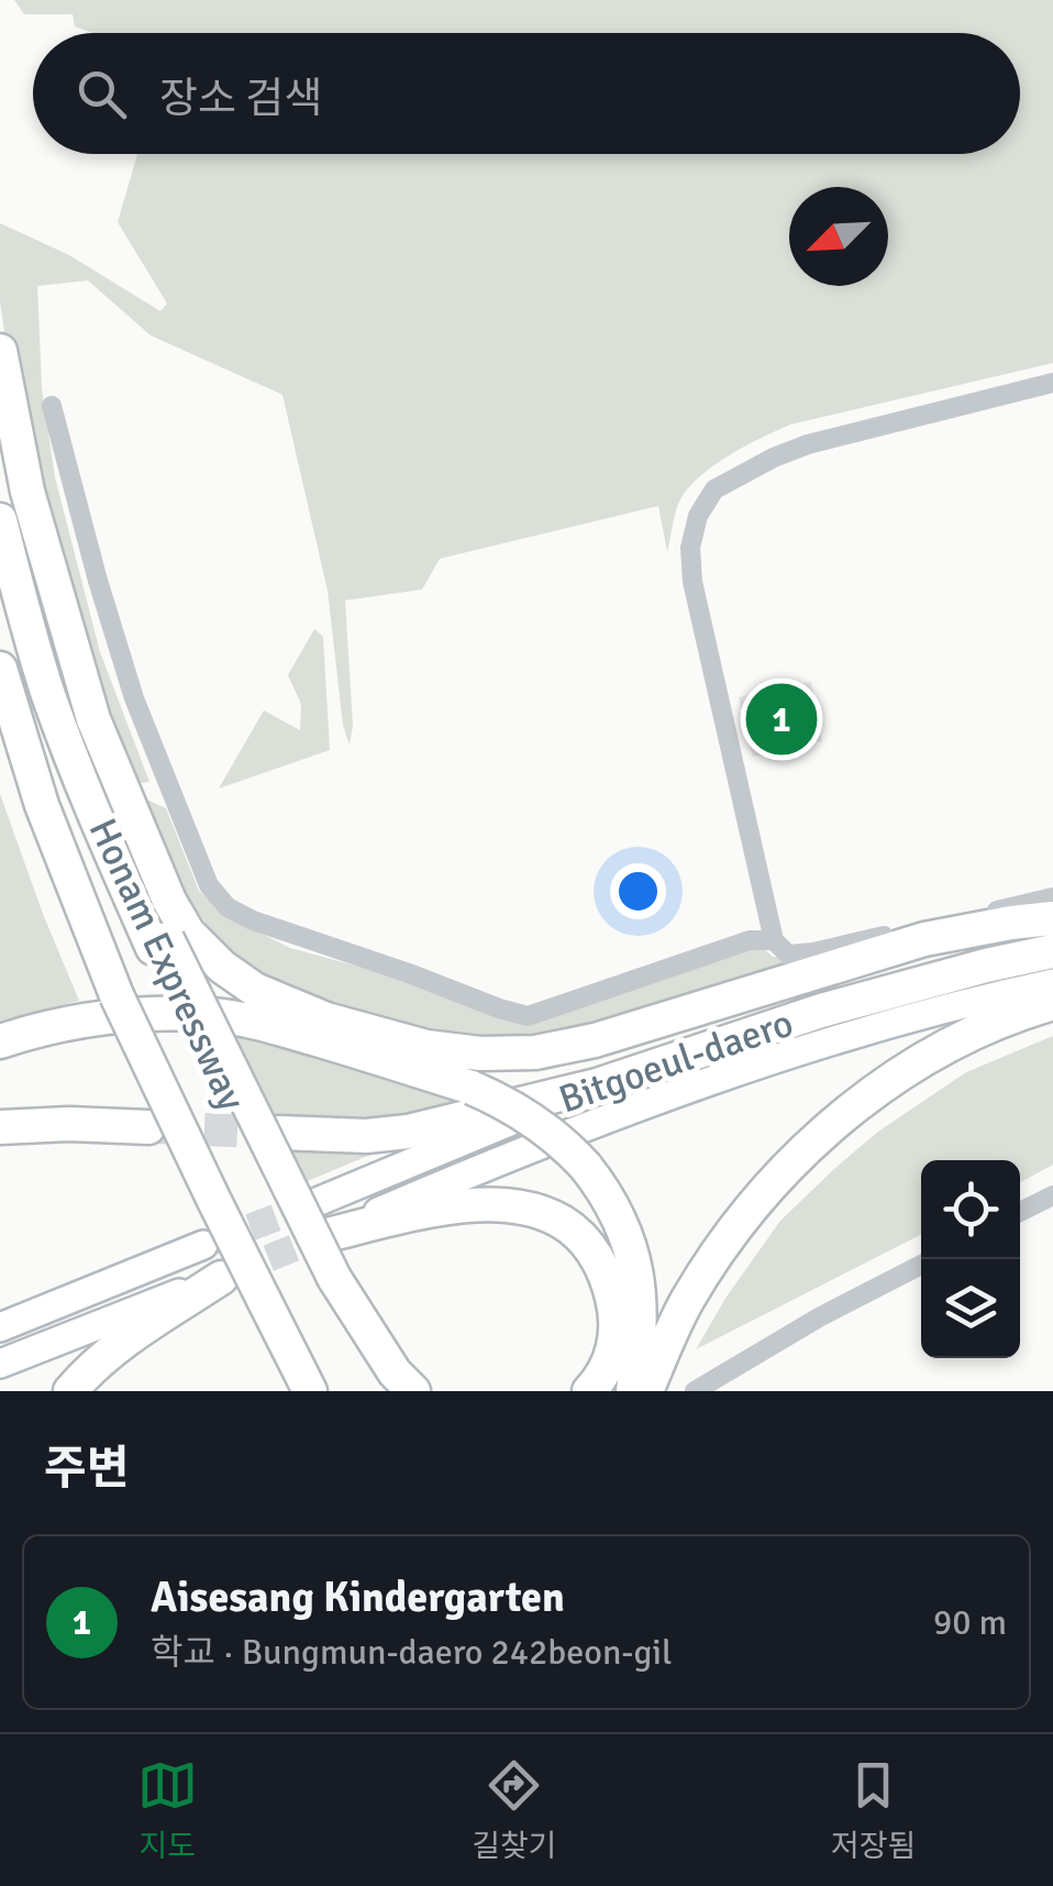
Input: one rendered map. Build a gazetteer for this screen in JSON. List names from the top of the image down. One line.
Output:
{"streets":{"highway":["Honam Expressway","Bitgoeul-daero"]},"north":"bottom left","page":{"search":"장소 검색","pins":"1","heading":"주변","list":[{"mark":"1","name":"Aisesang Kindergarten","note":"학교 · Bungmun-daero 242beon-gil","value":"90 m"}],"nav":["지도","길찾기","저장됨"]}}
